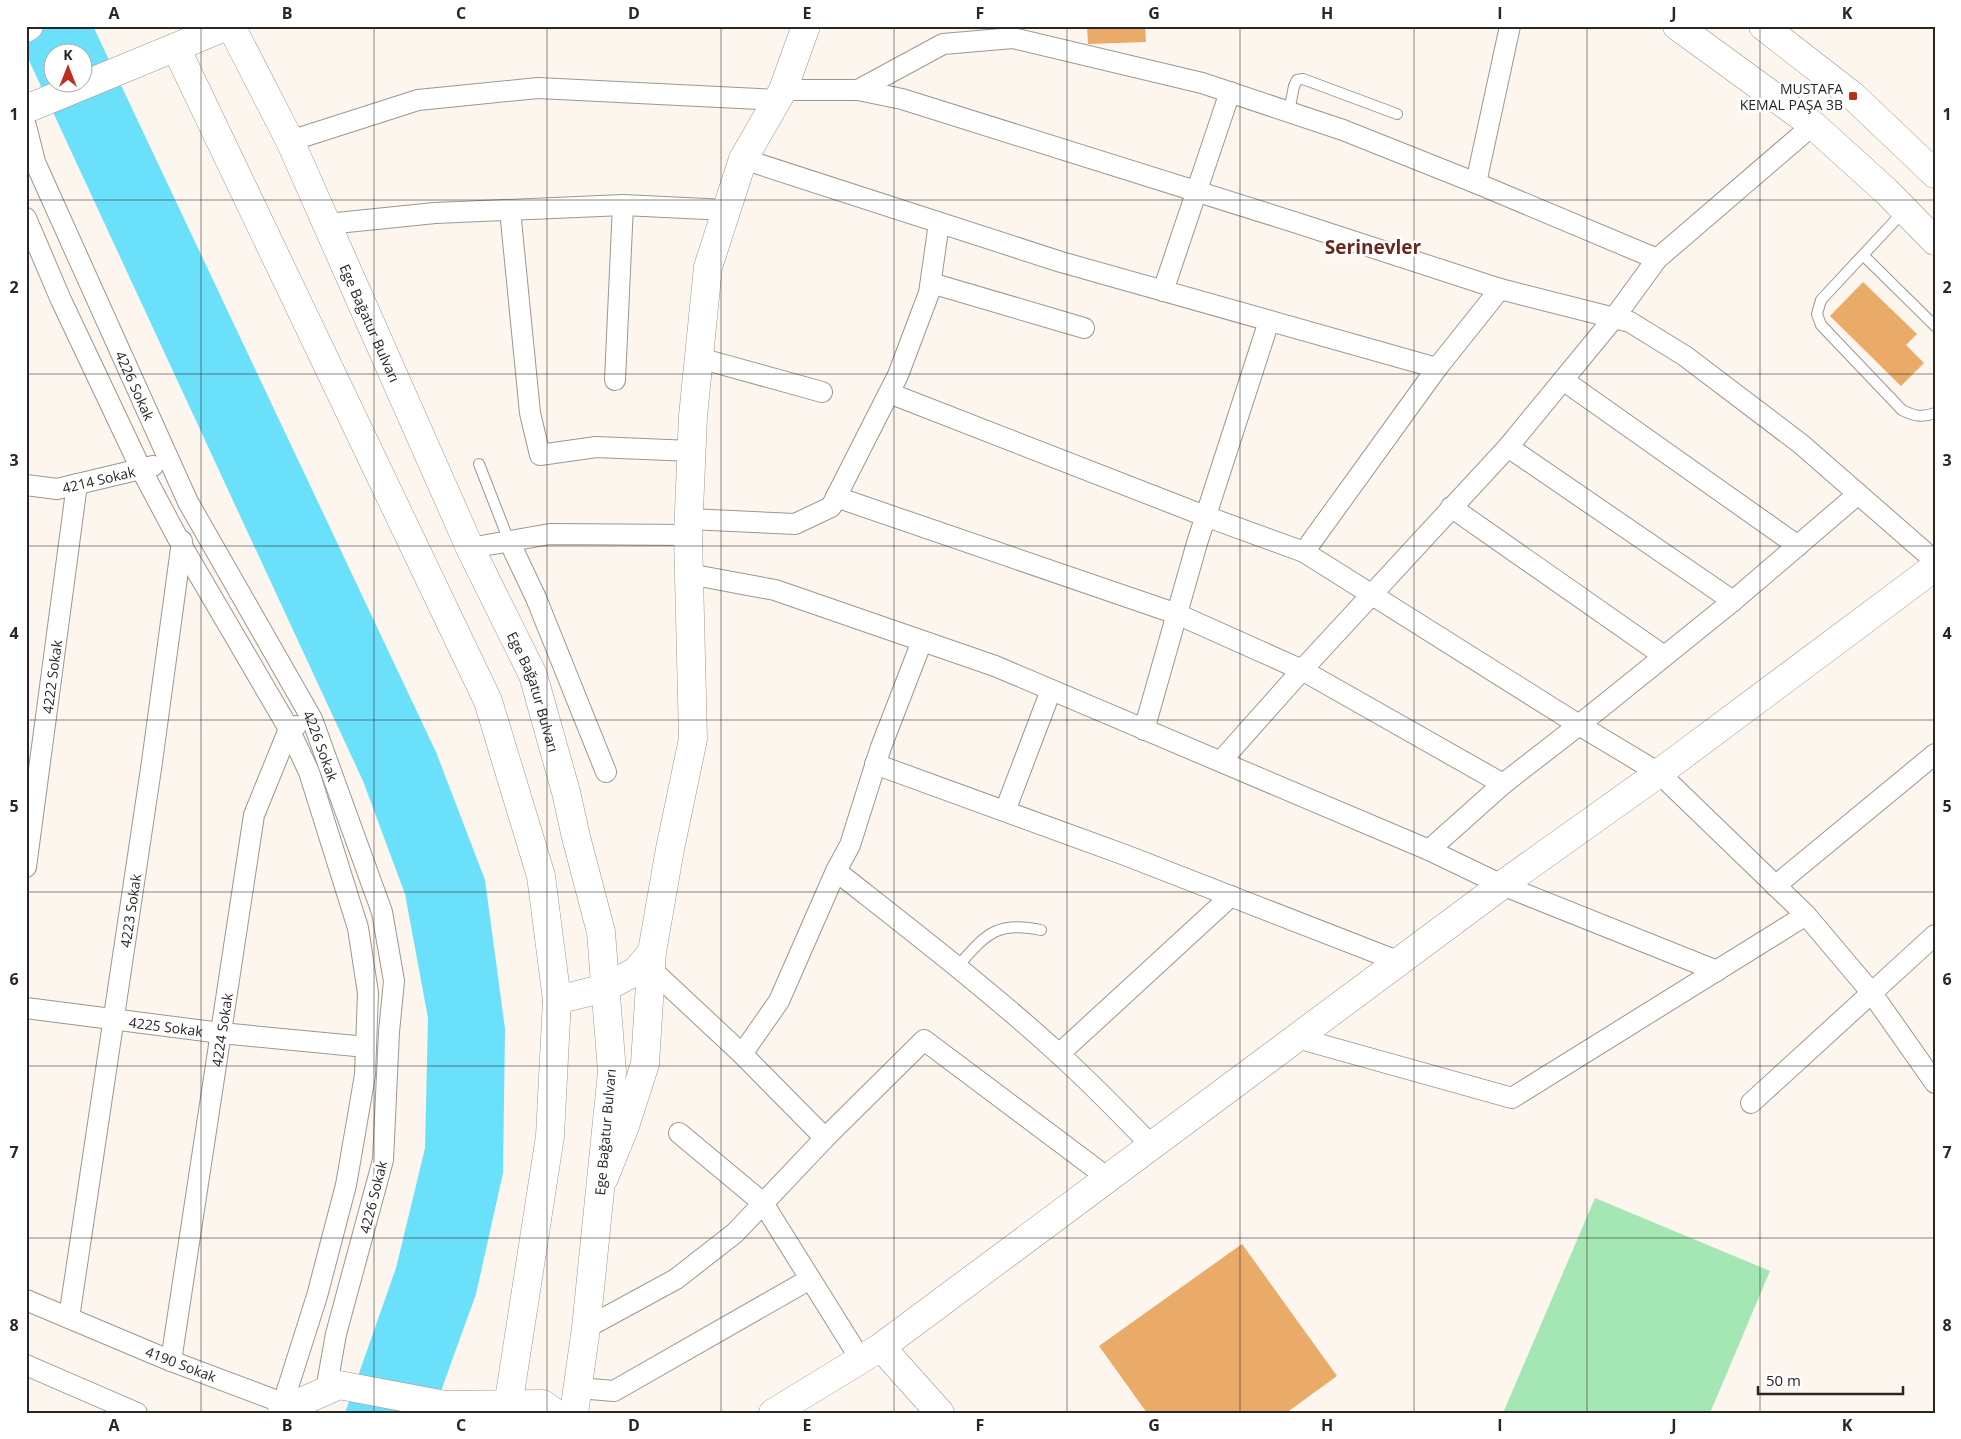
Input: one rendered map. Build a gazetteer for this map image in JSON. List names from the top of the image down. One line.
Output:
{"streets":{"main road":["Ege Bağatur Bulvarı","4190 Sokak"],"street":["4226 Sokak","4214 Sokak","4222 Sokak","4223 Sokak","4225 Sokak","4224 Sokak"]},"crossings":[["4226 Sokak","4214 Sokak"],["4226 Sokak","4223 Sokak"],["4226 Sokak","4190 Sokak"],["4214 Sokak","4222 Sokak"],["4223 Sokak","4225 Sokak"],["4223 Sokak","4190 Sokak"],["4225 Sokak","4224 Sokak"],["4224 Sokak","4190 Sokak"]],"districts":["Serinevler"],"places":{"transit":["MUSTAFA KEMAL PAŞA 3B"]},"scale_bar":"50 m","north":"top","grid":{"columns":["A","B","C","D","E","F","G","H","I","J","K"],"rows":["1","2","3","4","5","6","7","8"]}}
